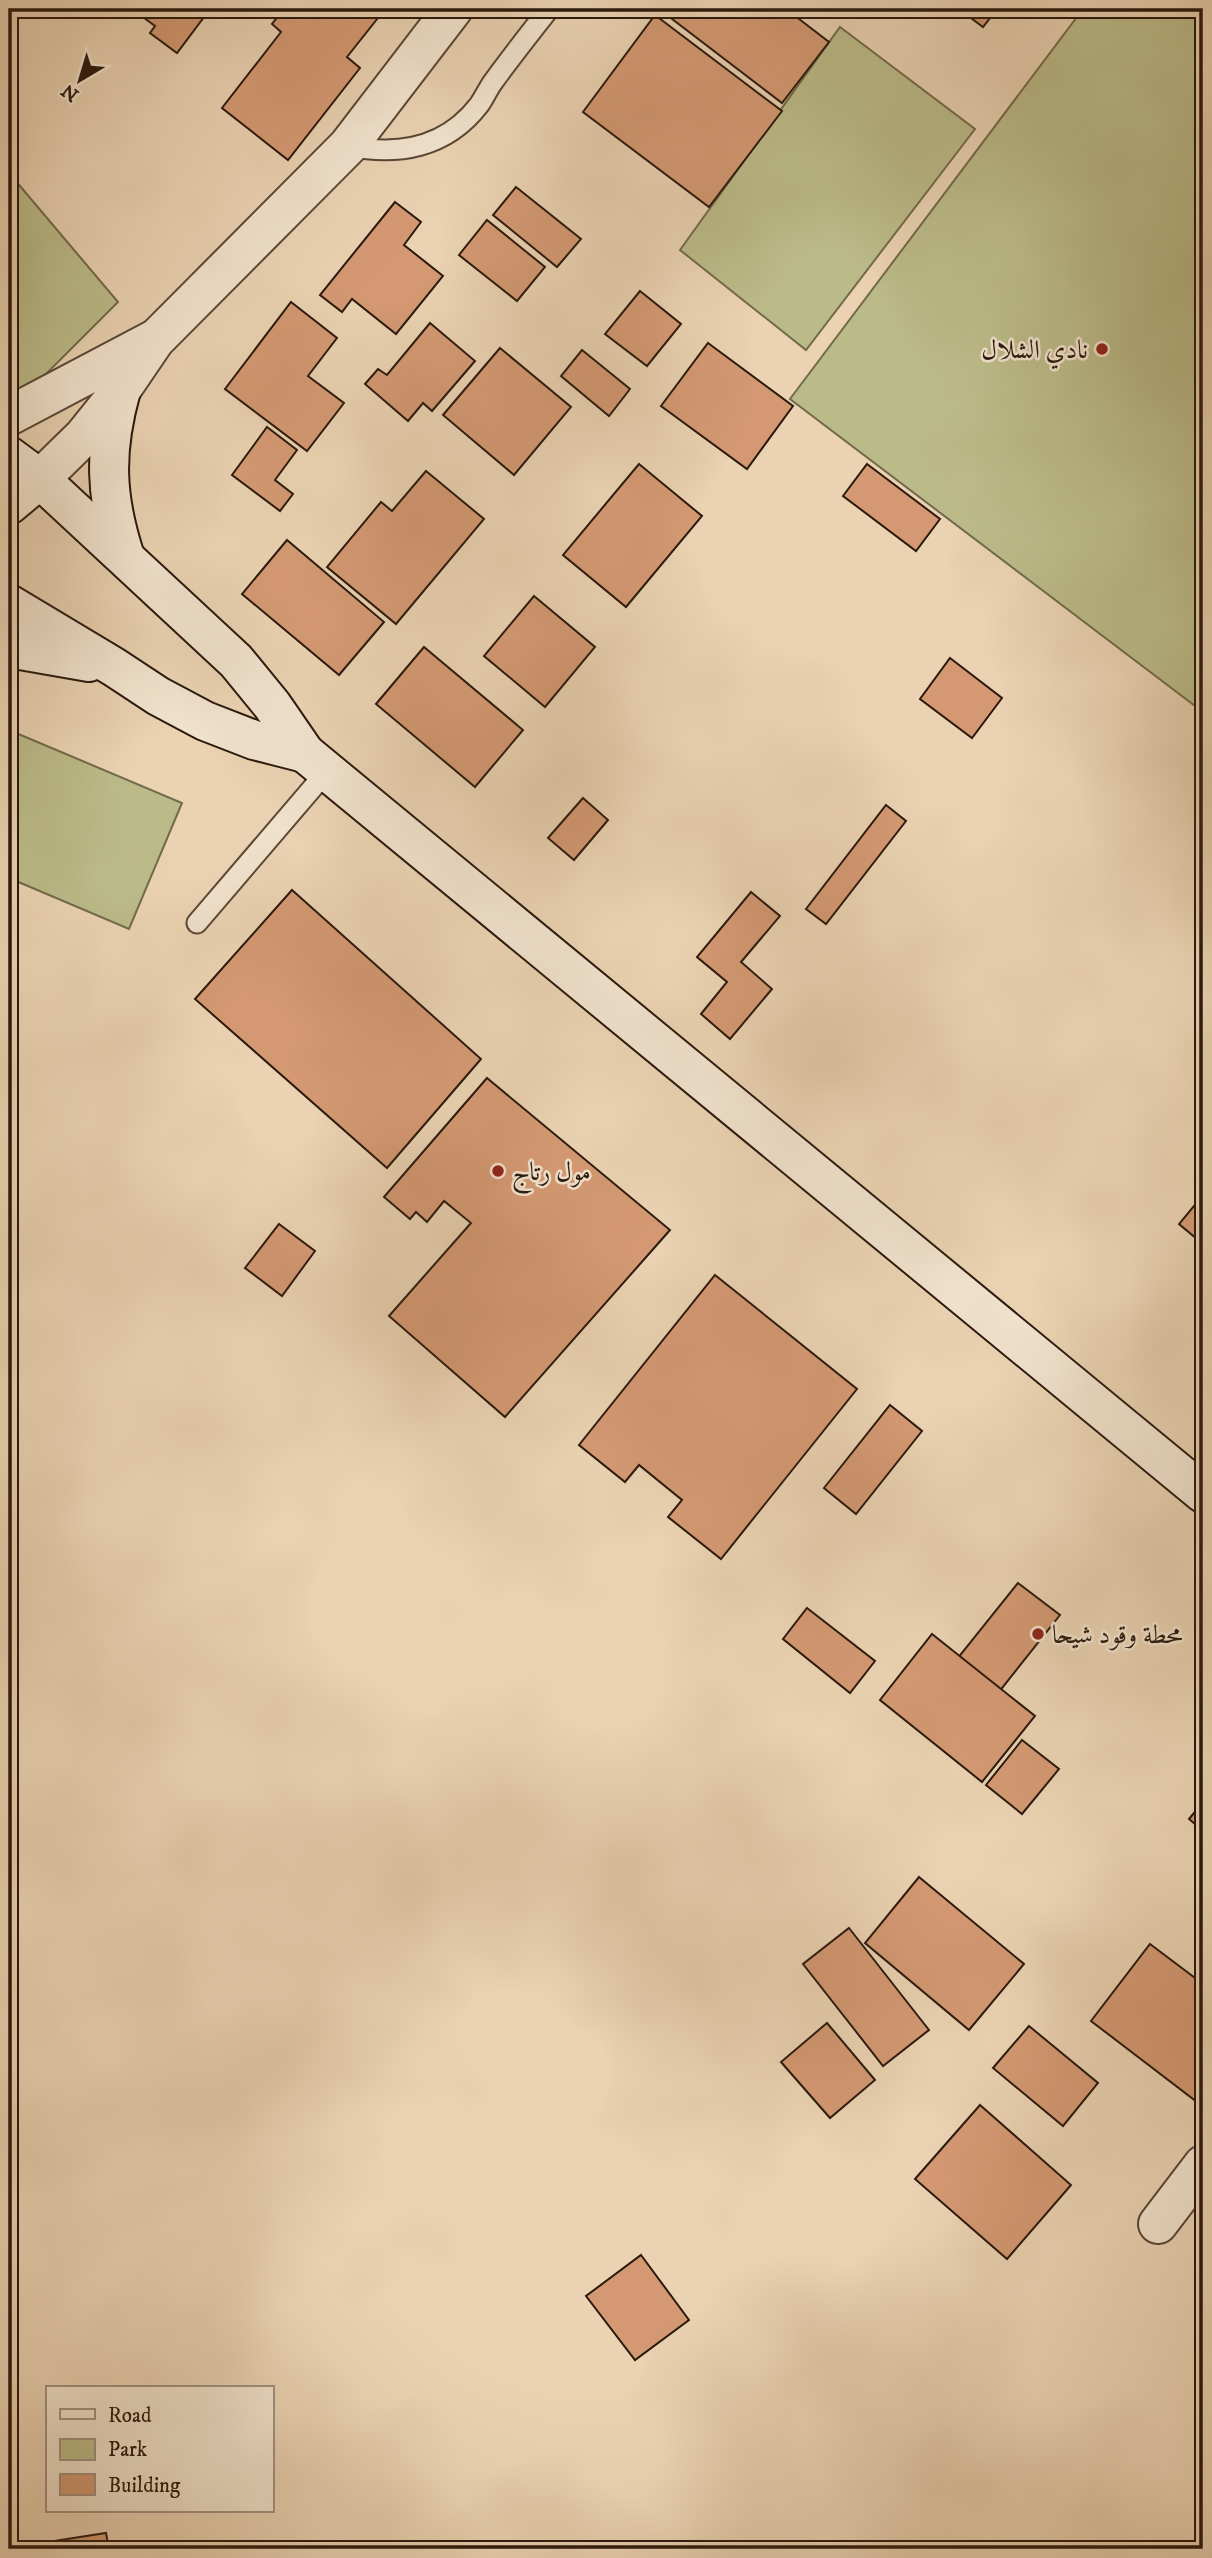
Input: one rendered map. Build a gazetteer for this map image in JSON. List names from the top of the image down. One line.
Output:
{"places":["نادي الشلال","مول رتاج","محطة وقود شيحا"],"legend":["Road","Park","Building"],"north":"bottom left"}
